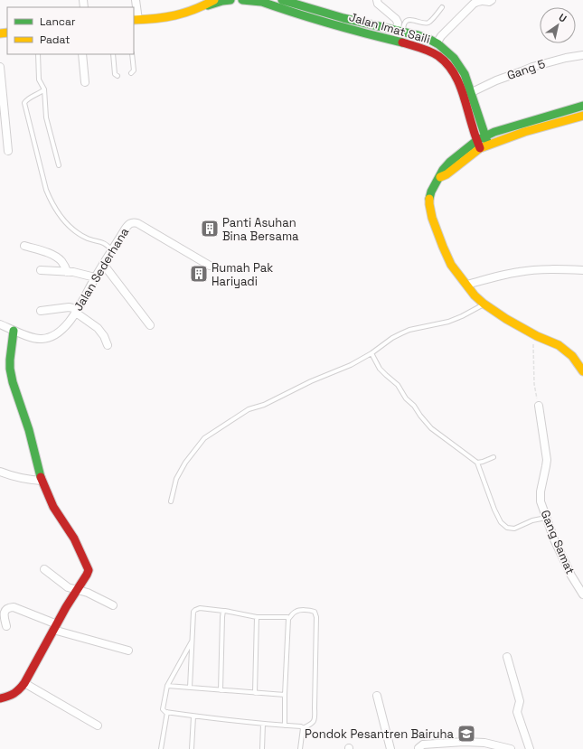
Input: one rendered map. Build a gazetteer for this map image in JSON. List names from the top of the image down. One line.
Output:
{"streets":{"main road":["Jalan Imat Saili"],"street":["Gang 5","Jalan Sederhana","Gang Samat"]},"crossings":[["Jalan Imat Saili","Gang 5"]],"places":{"building":["Panti Asuhan Bina Bersama","Rumah Pak Hariyadi"],"school or university":["Pondok Pesantren Bairuha"]},"legend":["Lancar","Padat"],"north":"top right"}
